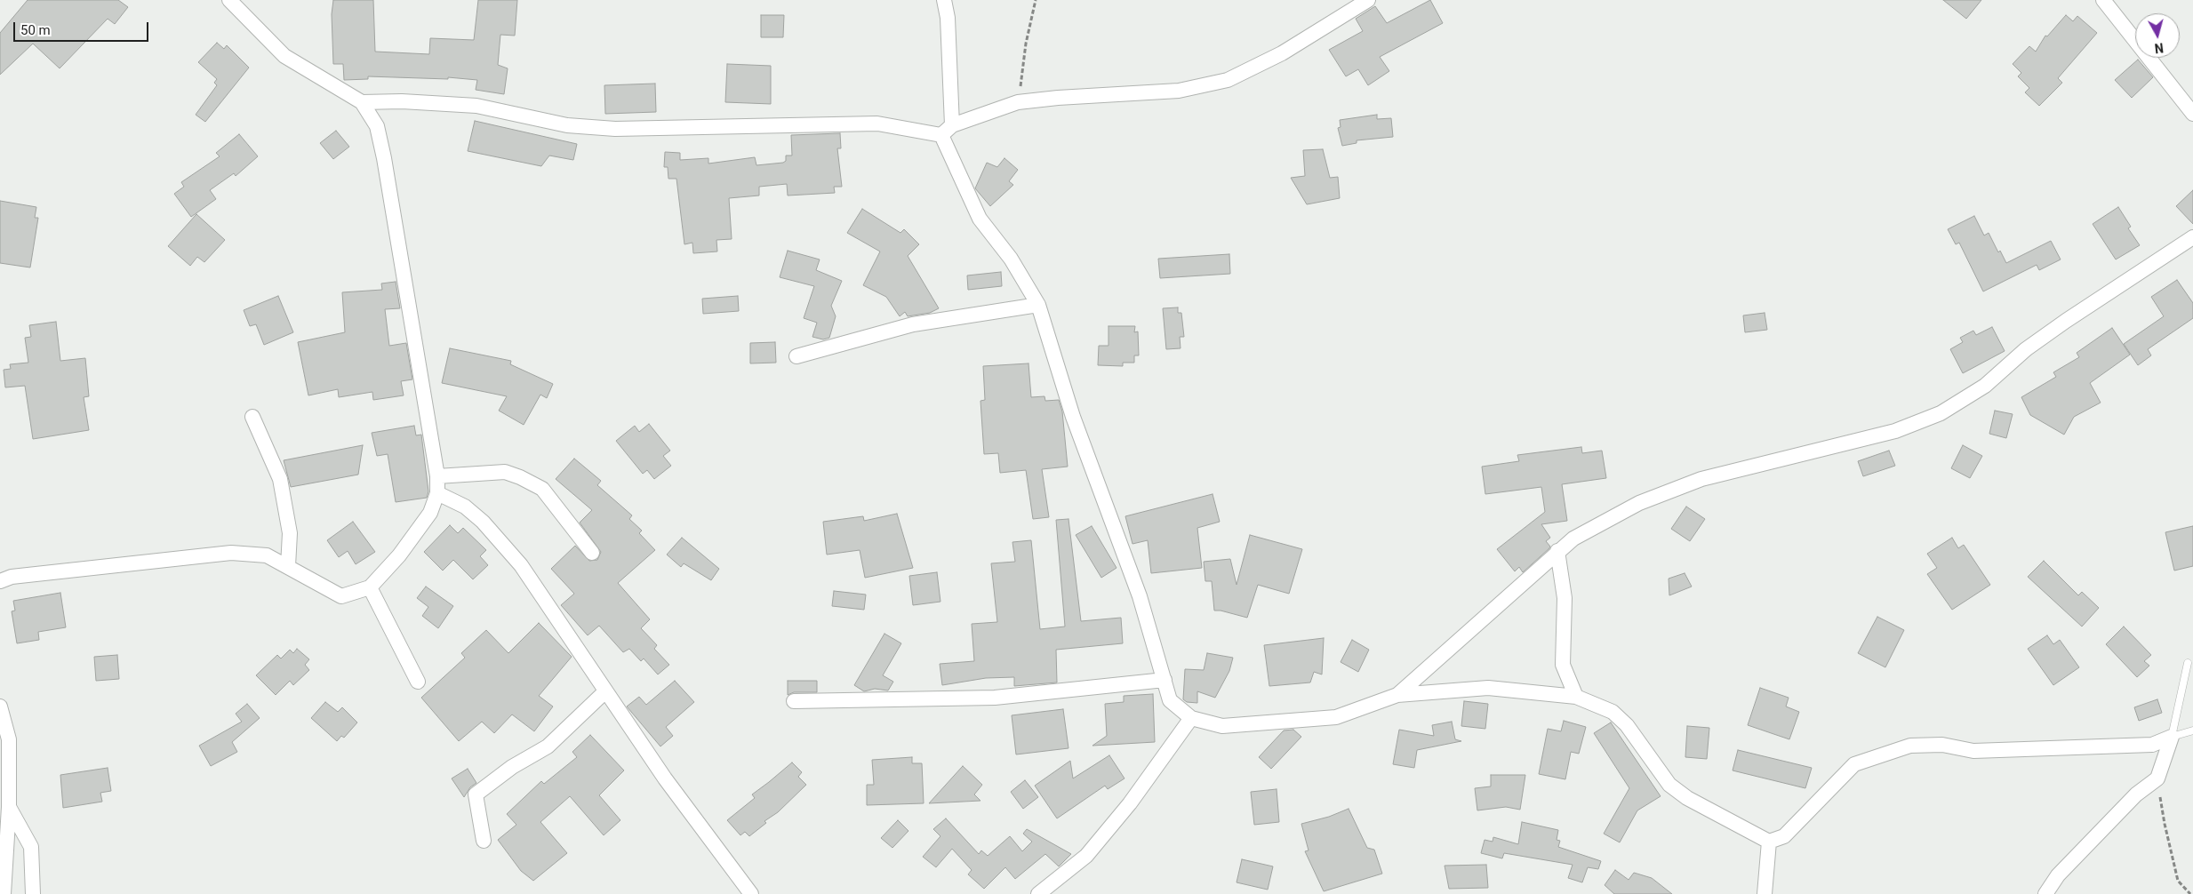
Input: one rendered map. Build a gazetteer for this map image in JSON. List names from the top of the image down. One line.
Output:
{"scale_bar":"50 m","north":"bottom"}
